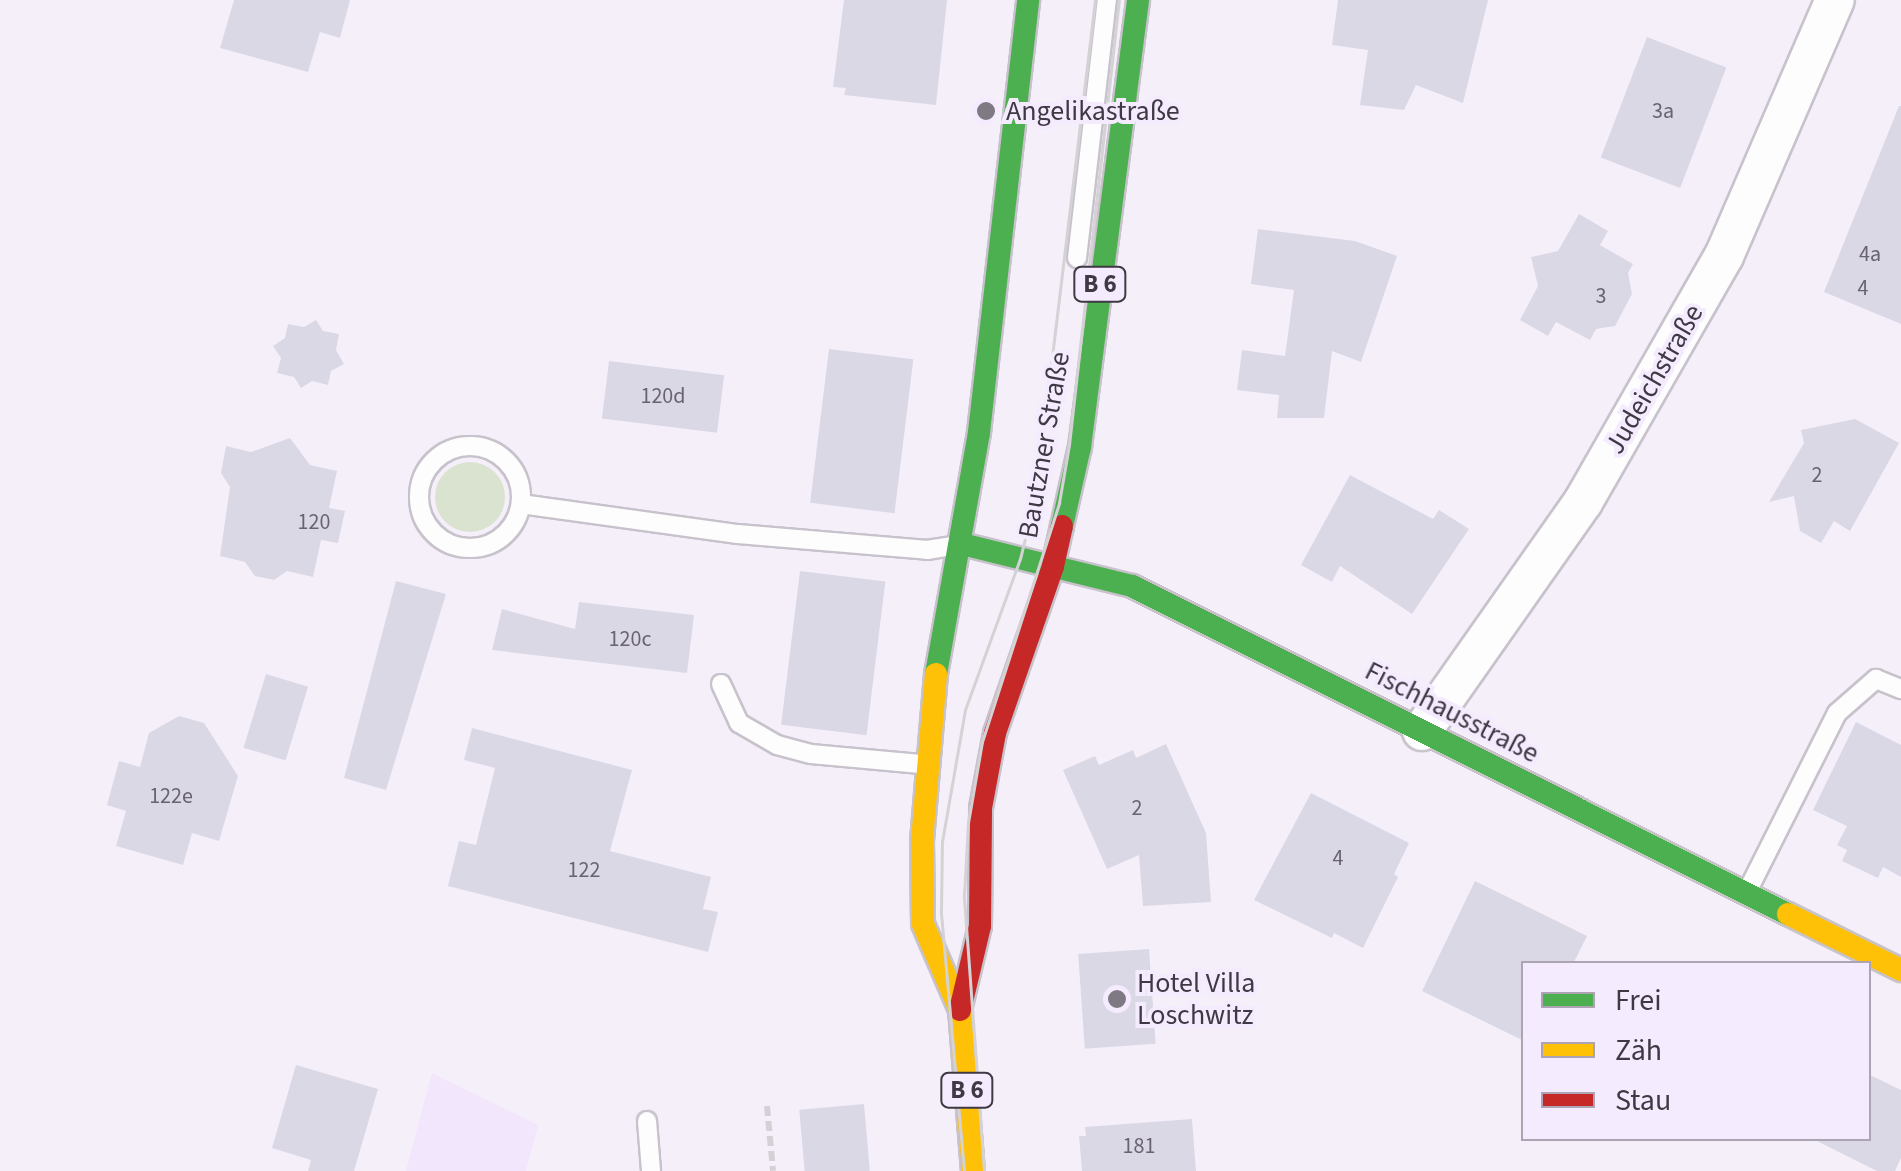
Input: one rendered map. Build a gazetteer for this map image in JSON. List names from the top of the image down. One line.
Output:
{"streets":{"main road":["B 6","Bautzner Straße","Fischhausstraße"],"street":["Judeichstraße"]},"crossings":[["Judeichstraße","Fischhausstraße"],["Bautzner Straße","Fischhausstraße"]],"places":["Angelikastraße","Hotel Villa Loschwitz"],"house_numbers":["3a","4a","4","3","120d","2","120","120c","122e","2","4","122","181"],"legend":["Frei","Zäh","Stau"]}
